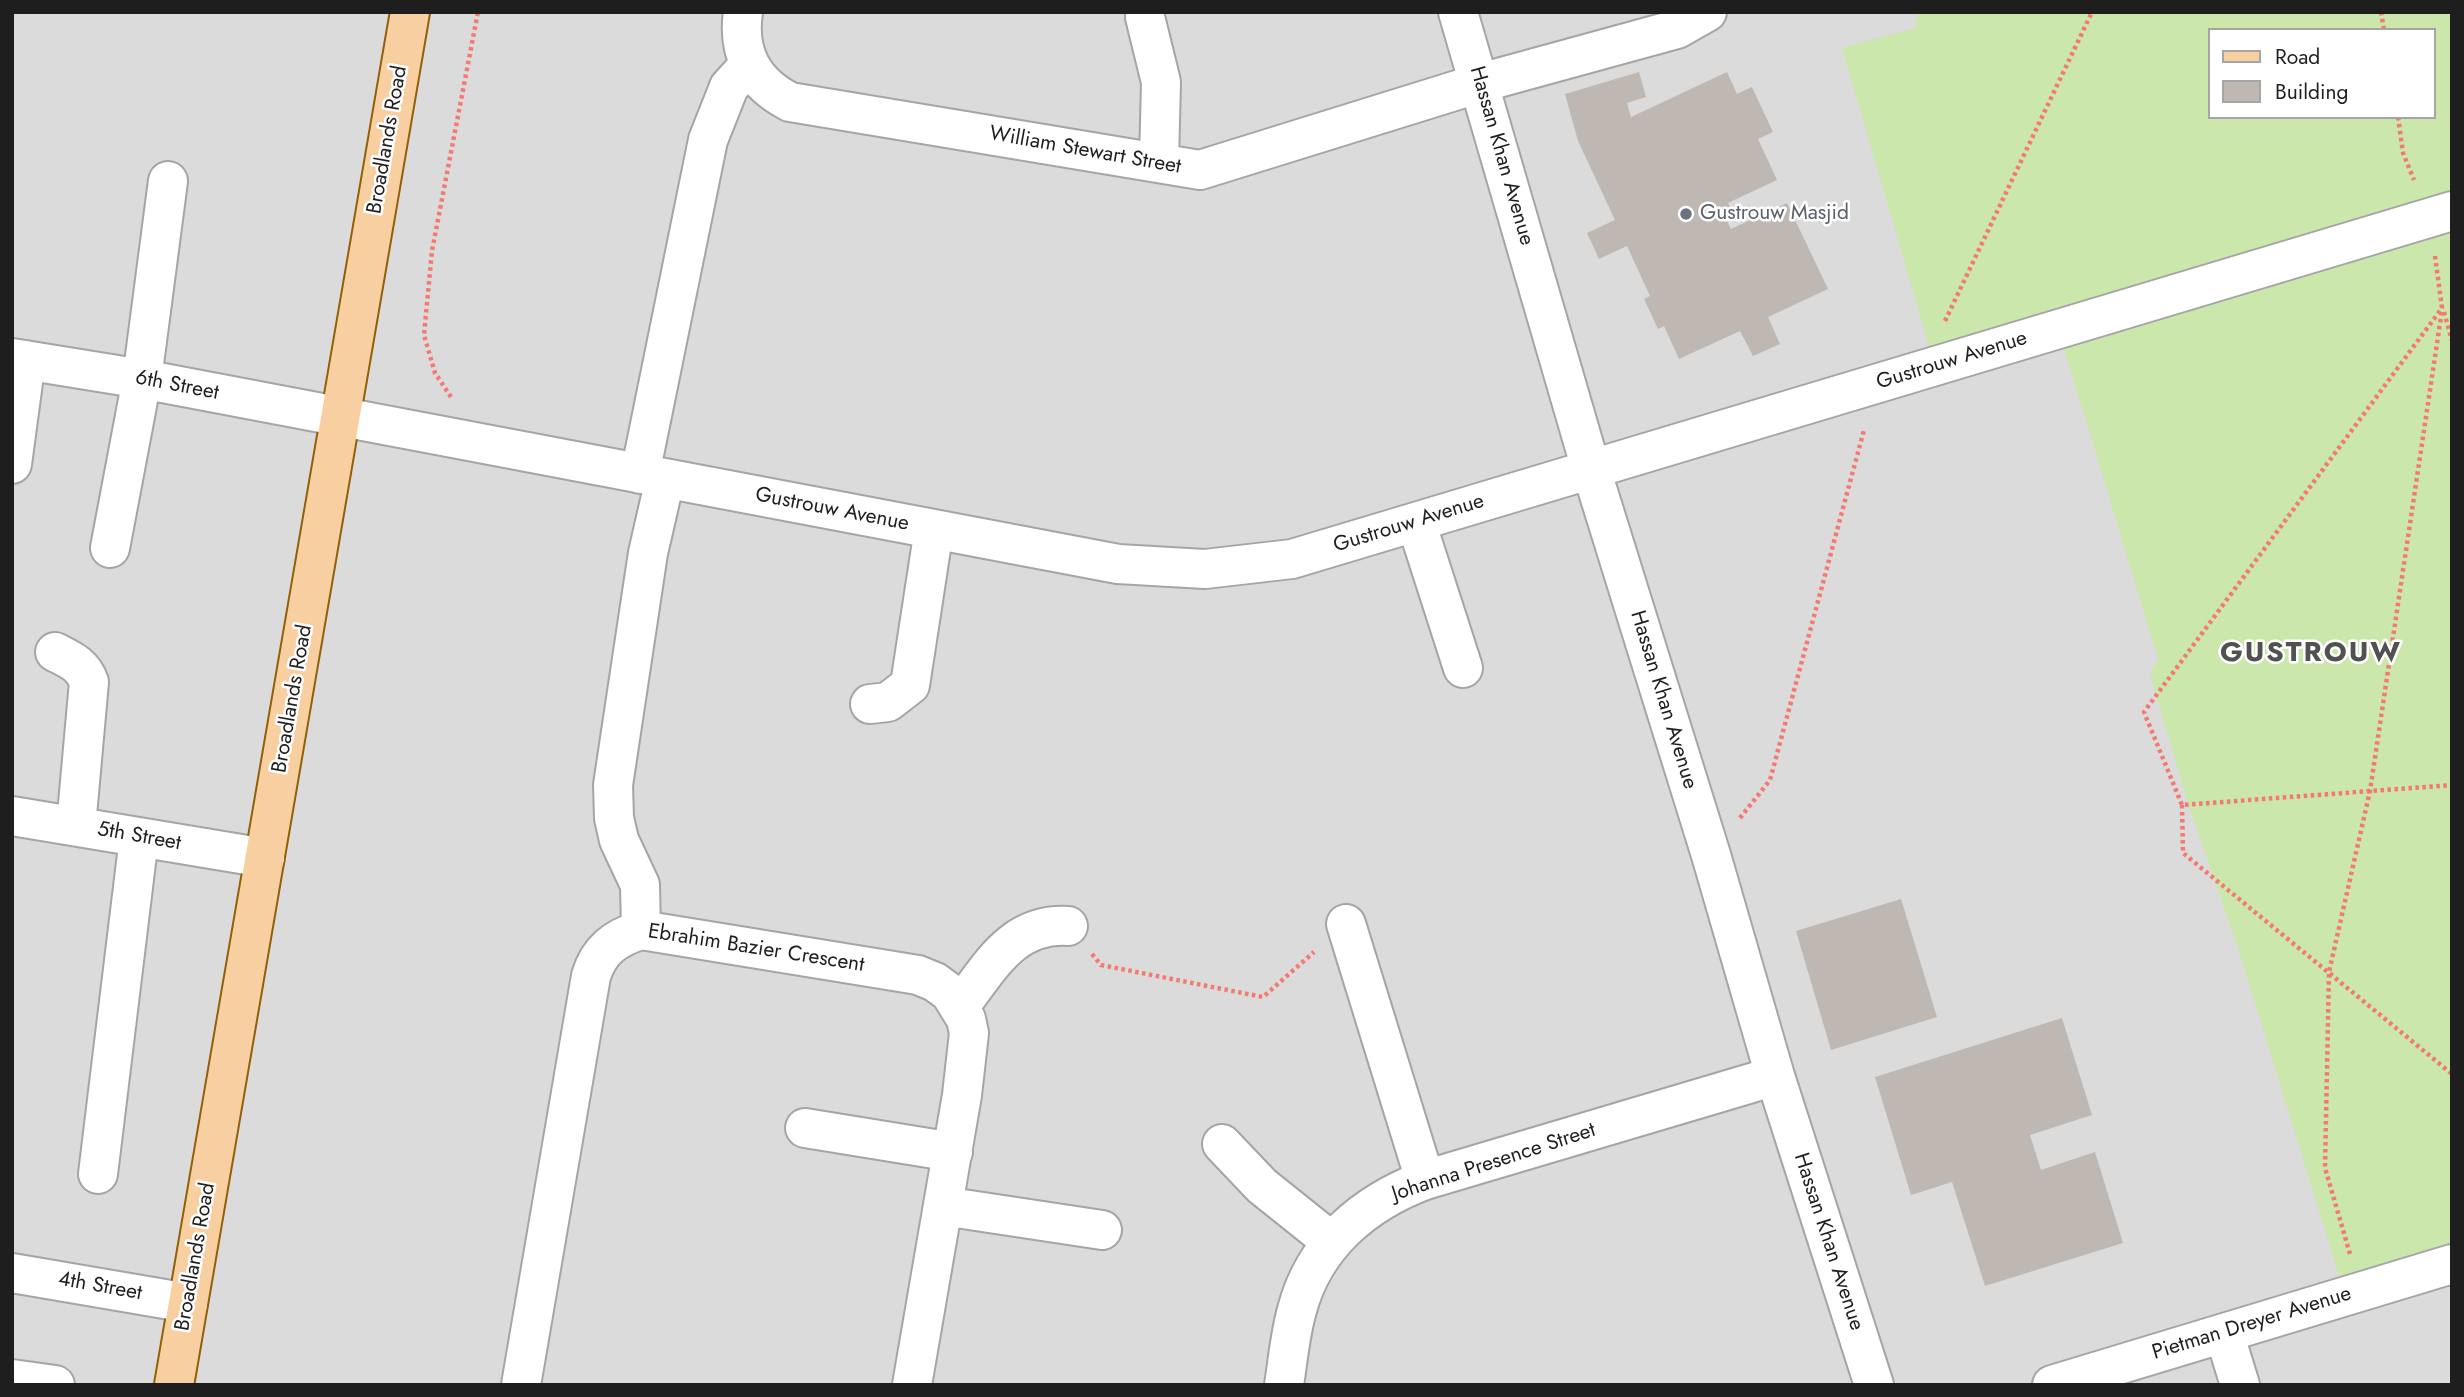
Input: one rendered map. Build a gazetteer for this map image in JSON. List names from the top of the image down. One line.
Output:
{"streets":{"main road":["Broadlands Road"],"street":["William Stewart Street","Hassan Khan Avenue","Gustrouw Avenue","6th Street","5th Street","Ebrahim Bazier Crescent","Johanna Presence Street","4th Street","Pietman Dreyer Avenue"]},"crossings":[["Broadlands Road","Gustrouw Avenue"],["Broadlands Road","6th Street"],["Broadlands Road","5th Street"],["Broadlands Road","4th Street"],["William Stewart Street","Hassan Khan Avenue"],["Hassan Khan Avenue","Gustrouw Avenue"],["Hassan Khan Avenue","Johanna Presence Street"],["Gustrouw Avenue","6th Street"]],"districts":["GUSTROUW"],"places":["Gustrouw Masjid"],"legend":["Road","Building"]}
